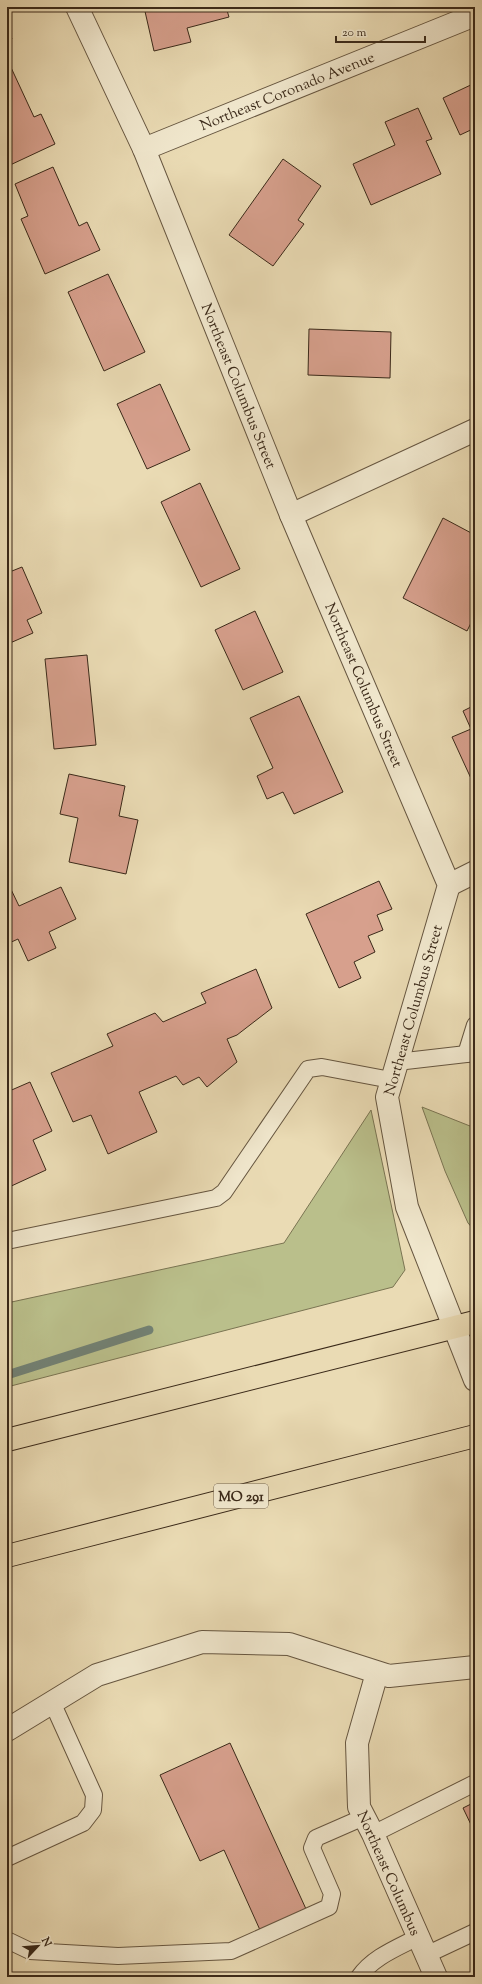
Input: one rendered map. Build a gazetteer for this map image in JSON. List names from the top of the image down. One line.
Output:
{"streets":{"main road":["MO 291"],"street":["Northeast Coronado Avenue","Northeast Columbus Street","Northeast Columbus"]},"crossings":[["Northeast Coronado Avenue","Northeast Columbus Street"]],"scale_bar":"20 m","north":"top right"}
